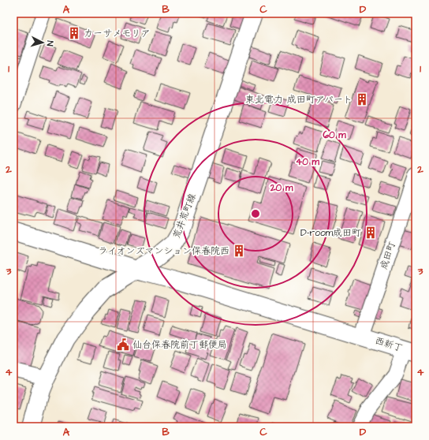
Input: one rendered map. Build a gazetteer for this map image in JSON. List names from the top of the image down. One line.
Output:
{"streets":{"main road":["荒井荒町線","西新丁"],"street":["成田町"]},"crossings":[["荒井荒町線","西新丁"],["成田町","西新丁"]],"places":{"building":["カーサメモリア","東北電力 成田町アパート","D-room成田町","ライオンズマンション保春院西"],"public building":["仙台保春院前丁郵便局"]},"north":"right","grid":{"columns":["A","B","C","D"],"rows":["1","2","3","4"]},"rings":["60 m","40 m","20 m"]}
